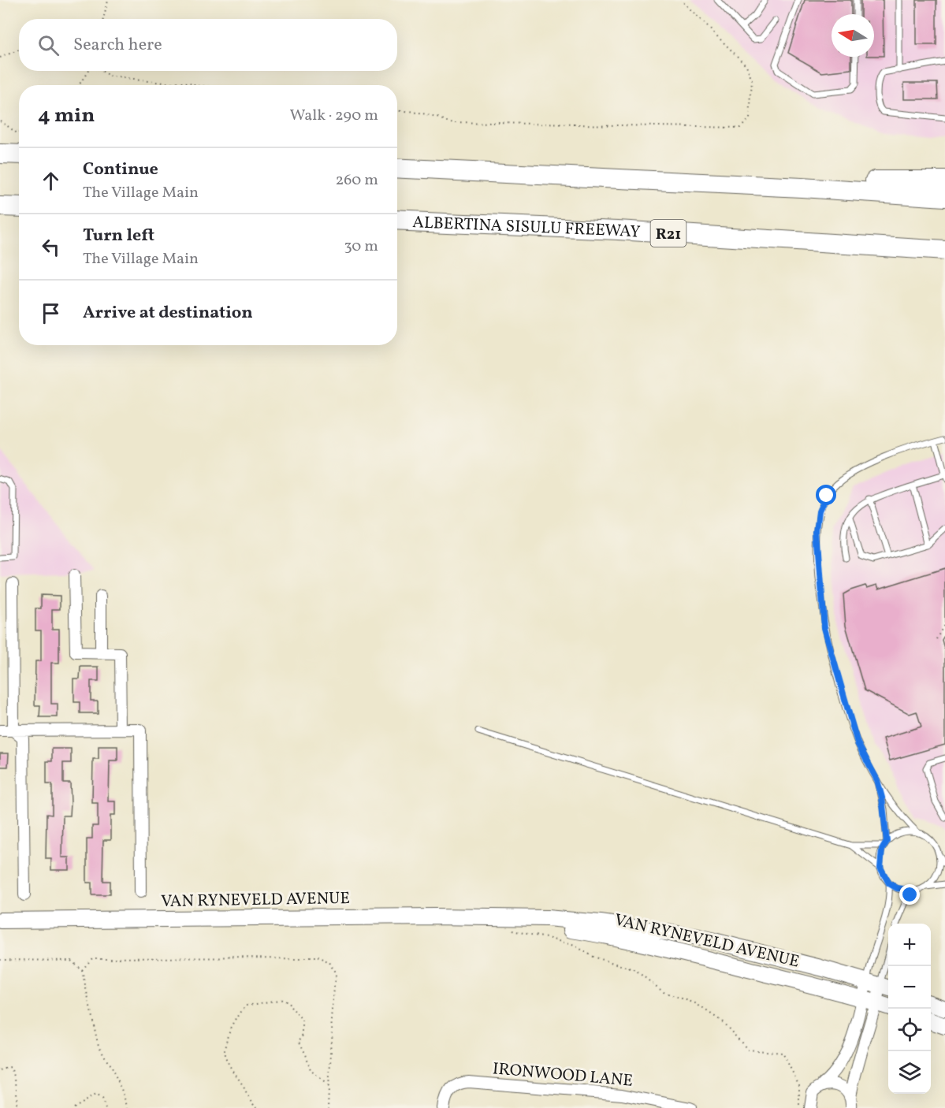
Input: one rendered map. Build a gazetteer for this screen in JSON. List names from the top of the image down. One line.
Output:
{"streets":{"highway":["ALBERTINA SISULU FREEWAY","R21"],"main road":["VAN RYNEVELD AVENUE"],"street":["IRONWOOD LANE"]},"north":"left","page":{"search":"Search here","heading":["4 min","Walk · 290 m"],"list":[["Continue","The Village Main","260 m"],["Turn left","The Village Main","30 m"],"Arrive at destination"],"map_buttons":["+","−"]}}
